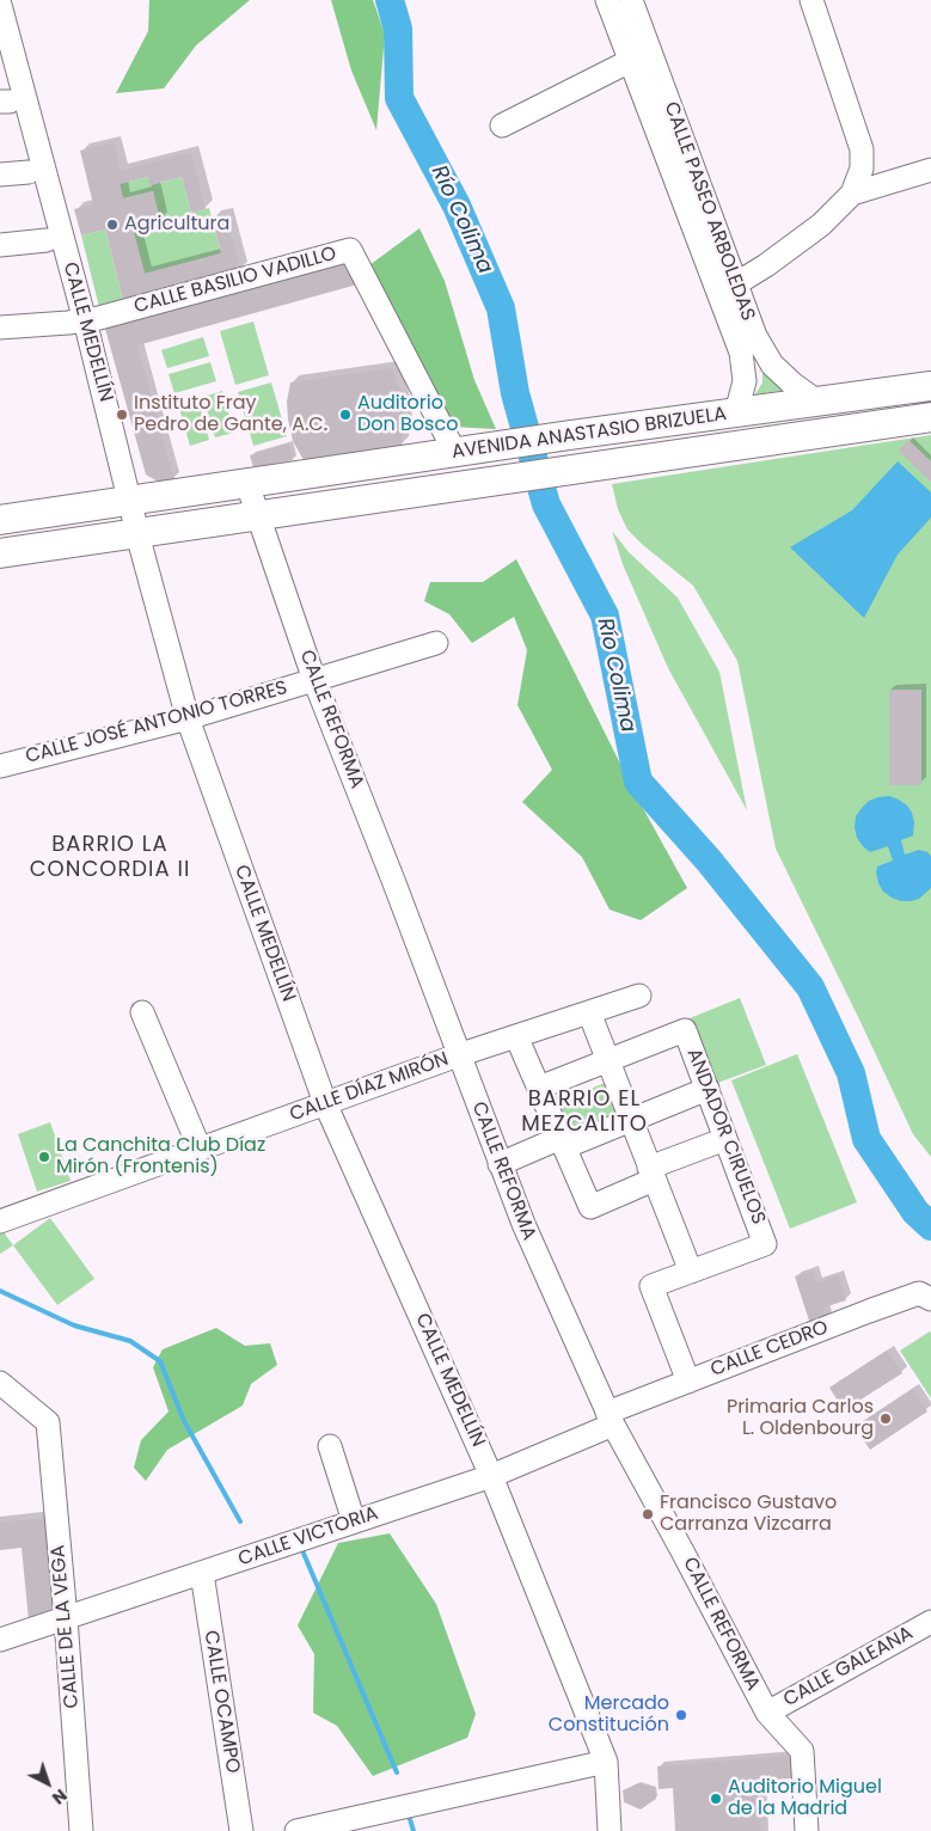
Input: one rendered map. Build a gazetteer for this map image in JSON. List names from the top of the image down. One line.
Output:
{"streets":{"main road":["AVENIDA ANASTASIO BRIZUELA"],"street":["CALLE PASEO ARBOLEDAS","CALLE BASILIO VADILLO","CALLE MEDELLÍN","CALLE REFORMA","CALLE JOSÉ ANTONIO TORRES","CALLE DÍAZ MIRÓN","ANDADOR CIRUELOS","CALLE CEDRO","CALLE VICTORIA","CALLE DE LA VEGA","CALLE GALEANA","CALLE OCAMPO"]},"crossings":[["CALLE PASEO ARBOLEDAS","AVENIDA ANASTASIO BRIZUELA"],["CALLE BASILIO VADILLO","CALLE MEDELLÍN"],["CALLE BASILIO VADILLO","AVENIDA ANASTASIO BRIZUELA"],["CALLE MEDELLÍN","AVENIDA ANASTASIO BRIZUELA"],["CALLE MEDELLÍN","CALLE JOSÉ ANTONIO TORRES"],["CALLE MEDELLÍN","CALLE DÍAZ MIRÓN"],["CALLE MEDELLÍN","CALLE VICTORIA"],["AVENIDA ANASTASIO BRIZUELA","CALLE REFORMA"],["CALLE REFORMA","CALLE JOSÉ ANTONIO TORRES"],["CALLE REFORMA","CALLE DÍAZ MIRÓN"],["CALLE REFORMA","CALLE CEDRO"],["CALLE REFORMA","CALLE VICTORIA"],["CALLE REFORMA","CALLE GALEANA"],["CALLE CEDRO","CALLE VICTORIA"],["CALLE VICTORIA","CALLE DE LA VEGA"],["CALLE VICTORIA","CALLE OCAMPO"]],"districts":["BARRIO LA CONCORDIA II","BARRIO EL MEZCALITO"],"water":["Río Colima"],"places":["Agricultura","Instituto Fray Pedro de Gante, A.C.","Auditorio Don Bosco","La Canchita Club Díaz Mirón (Frontenis)","Primaria Carlos L. Oldenbourg","Francisco Gustavo Carranza Vizcarra","Mercado Constitución","Auditorio Miguel de la Madrid"],"north":"bottom right"}
